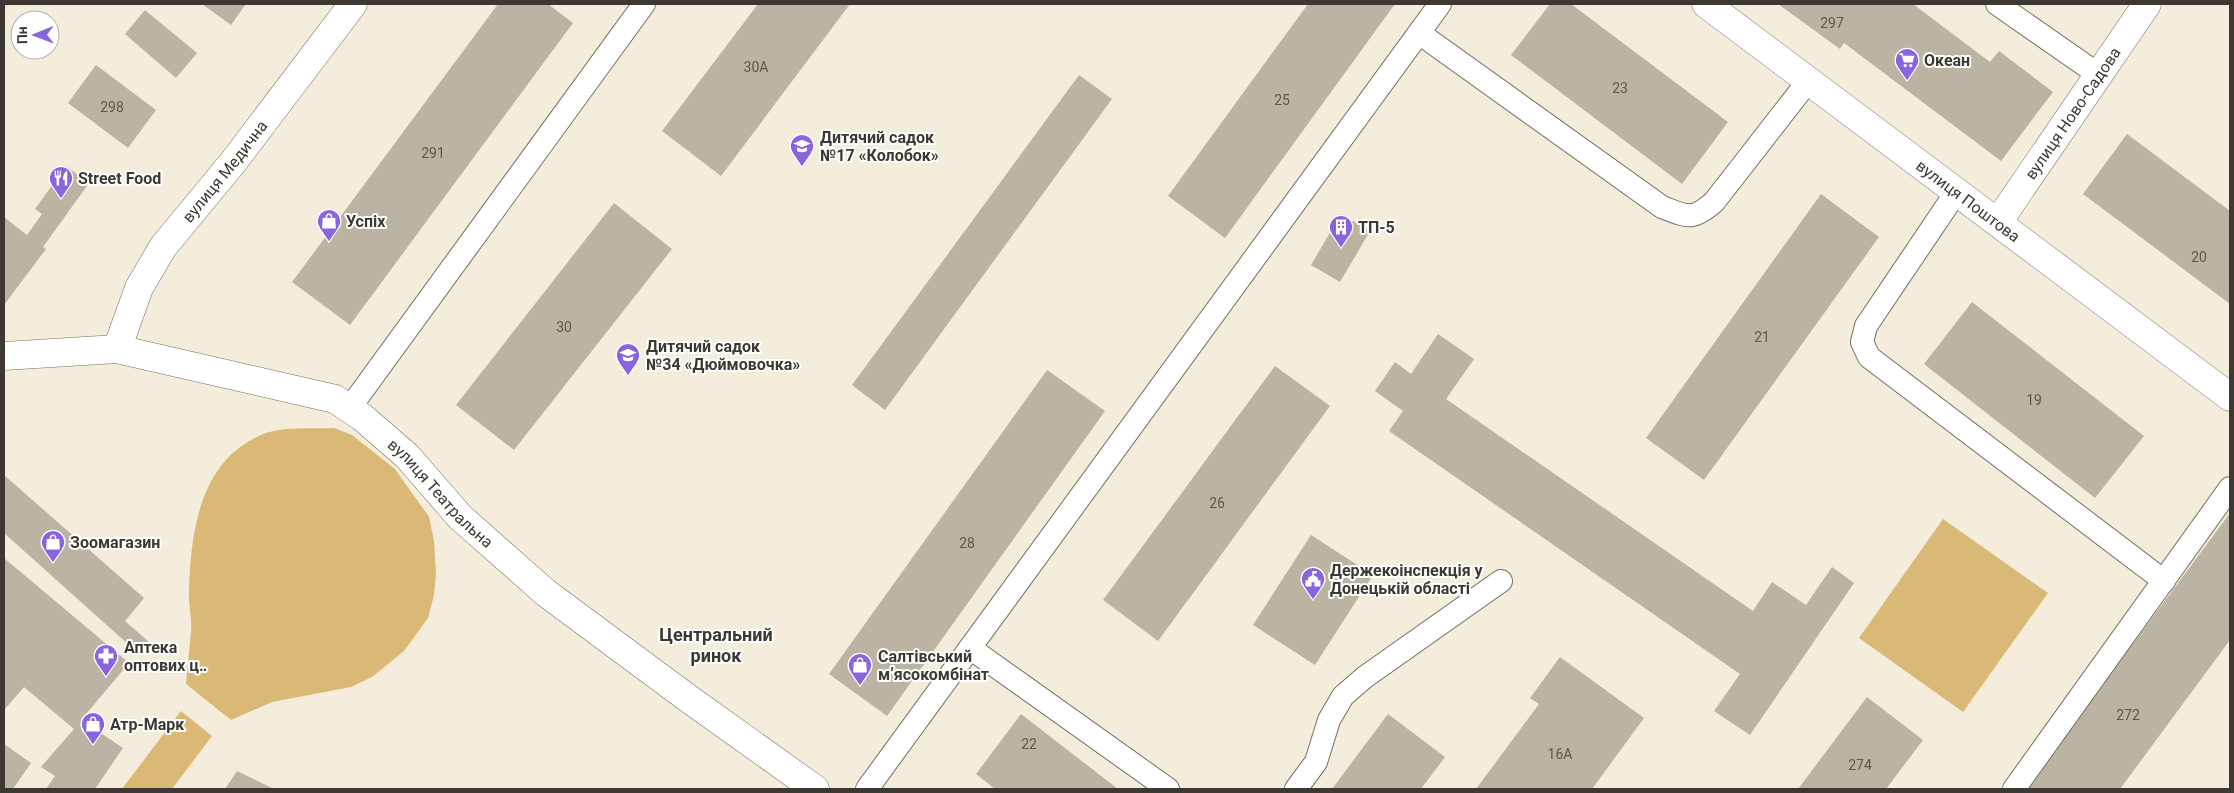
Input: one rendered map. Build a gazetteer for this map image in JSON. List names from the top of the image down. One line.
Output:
{"streets":{"street":["вулиця Ново-Садова","вулиця Медична","вулиця Поштова","вулиця Театральна"]},"crossings":[["вулиця Ново-Садова","вулиця Поштова"],["вулиця Медична","вулиця Театральна"]],"districts":["Центральний ринок"],"places":{"supermarket":["Океан"],"school or university":["Дитячий садок №17 «Колобок»","Дитячий садок №34 «Дюймовочка»"],"restaurant":["Street Food"],"shop":["Успіх","Зоомагазин","Салтівський мʼясокомбінат","Атр-Марк"],"building":["ТП-5"],"public building":["Держекоінспекція у Донецькій області"],"pharmacy":["Аптека оптових ц‥"]},"house_numbers":["297","30А","23","25","298","291","20","30","21","19","26","28","272","22","16А","274"],"north":"left"}
